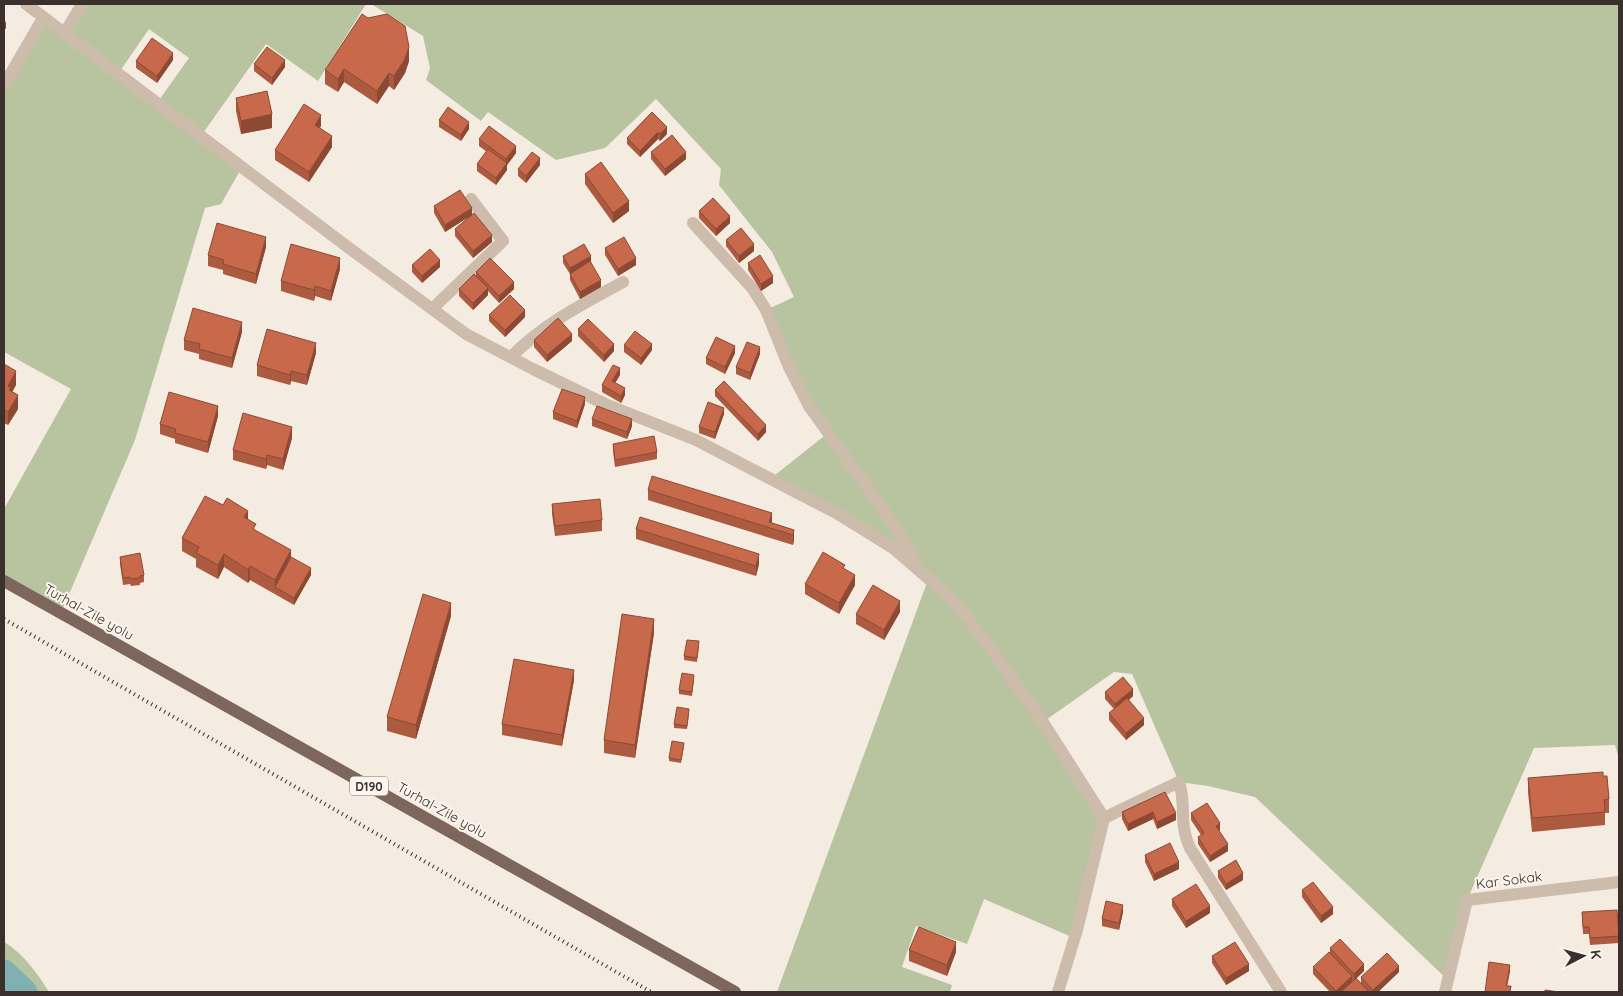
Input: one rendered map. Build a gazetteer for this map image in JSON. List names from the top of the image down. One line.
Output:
{"streets":{"main road":["Turhal-Zile yolu","D190"],"street":["Kar Sokak"]},"north":"right"}
